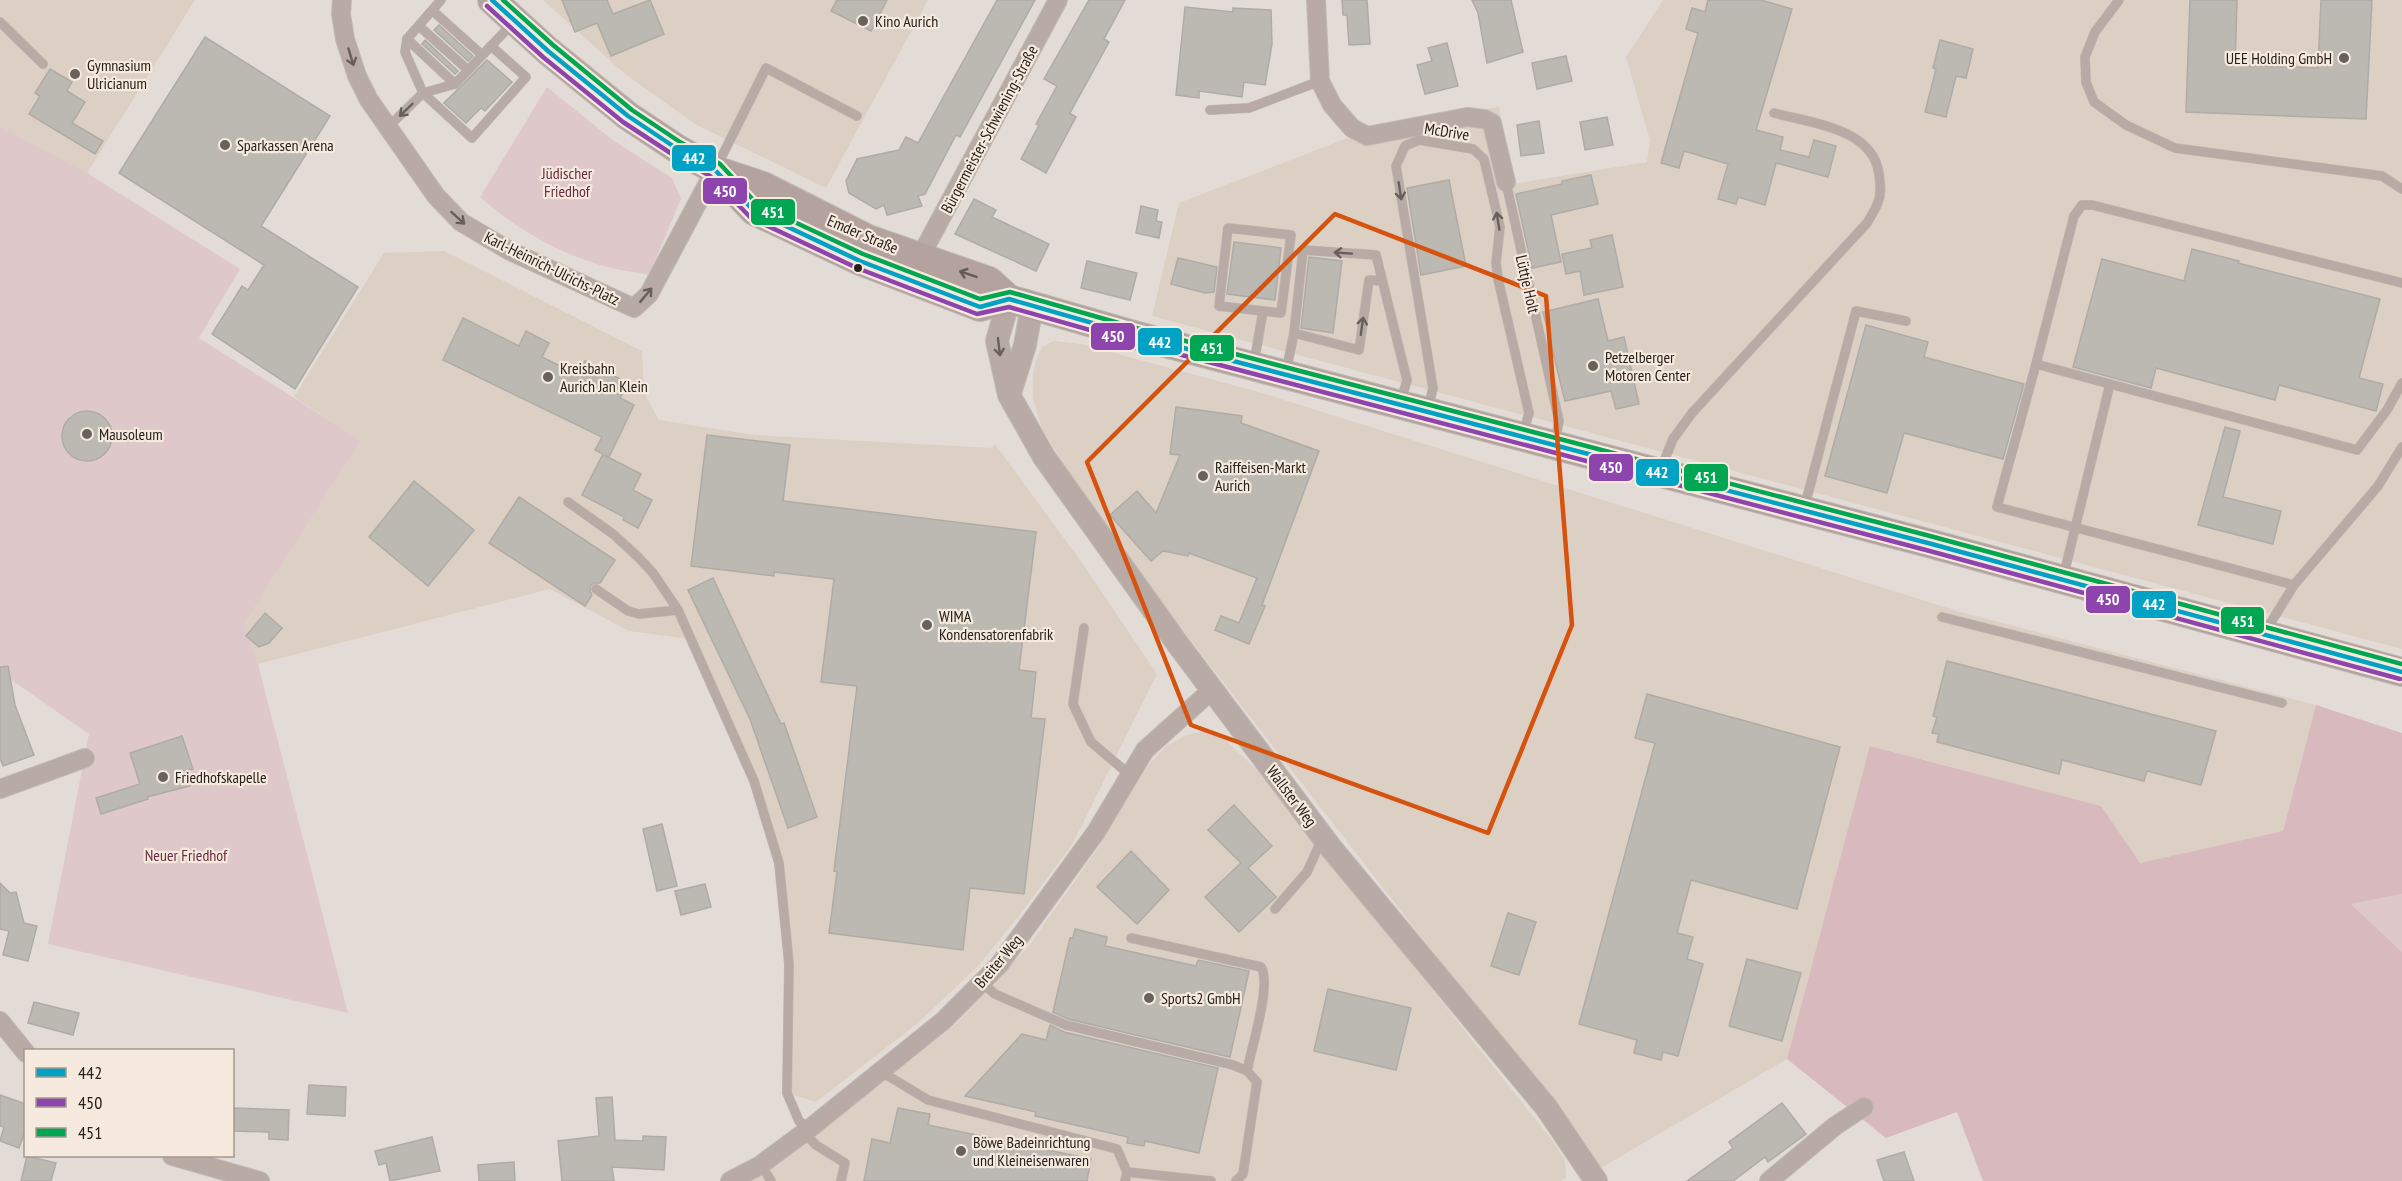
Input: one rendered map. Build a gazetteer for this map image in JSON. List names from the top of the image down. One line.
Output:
{"streets":{"main road":["Emder Straße"],"street":["Bürgermeister-Schwiening-Straße","Karl-Heinrich-Ulrichs-Platz","Lüttje Holt","Wallster Weg","Breiter Weg"],"lane":["McDrive"]},"crossings":[["Bürgermeister-Schwiening-Straße","Emder Straße"],["McDrive","Emder Straße"],["Emder Straße","Karl-Heinrich-Ulrichs-Platz"],["Emder Straße","Lüttje Holt"],["Emder Straße","Wallster Weg"],["Wallster Weg","Breiter Weg"]],"parks":["Jüdischer Friedhof","Neuer Friedhof"],"places":["Kino Aurich","UEE Holding GmbH","Gymnasium Ulricianum","Sparkassen Arena","Petzelberger Motoren Center","Kreisbahn Aurich Jan Klein","Mausoleum","Raiffeisen-Markt Aurich","WIMA Kondensatorenfabrik","Friedhofskapelle","Sports2 GmbH","Böwe Badeinrichtung und Kleineisenwaren"],"lines":["transit line 442","transit line 451","transit line 450"],"legend":["442","450","451"]}
